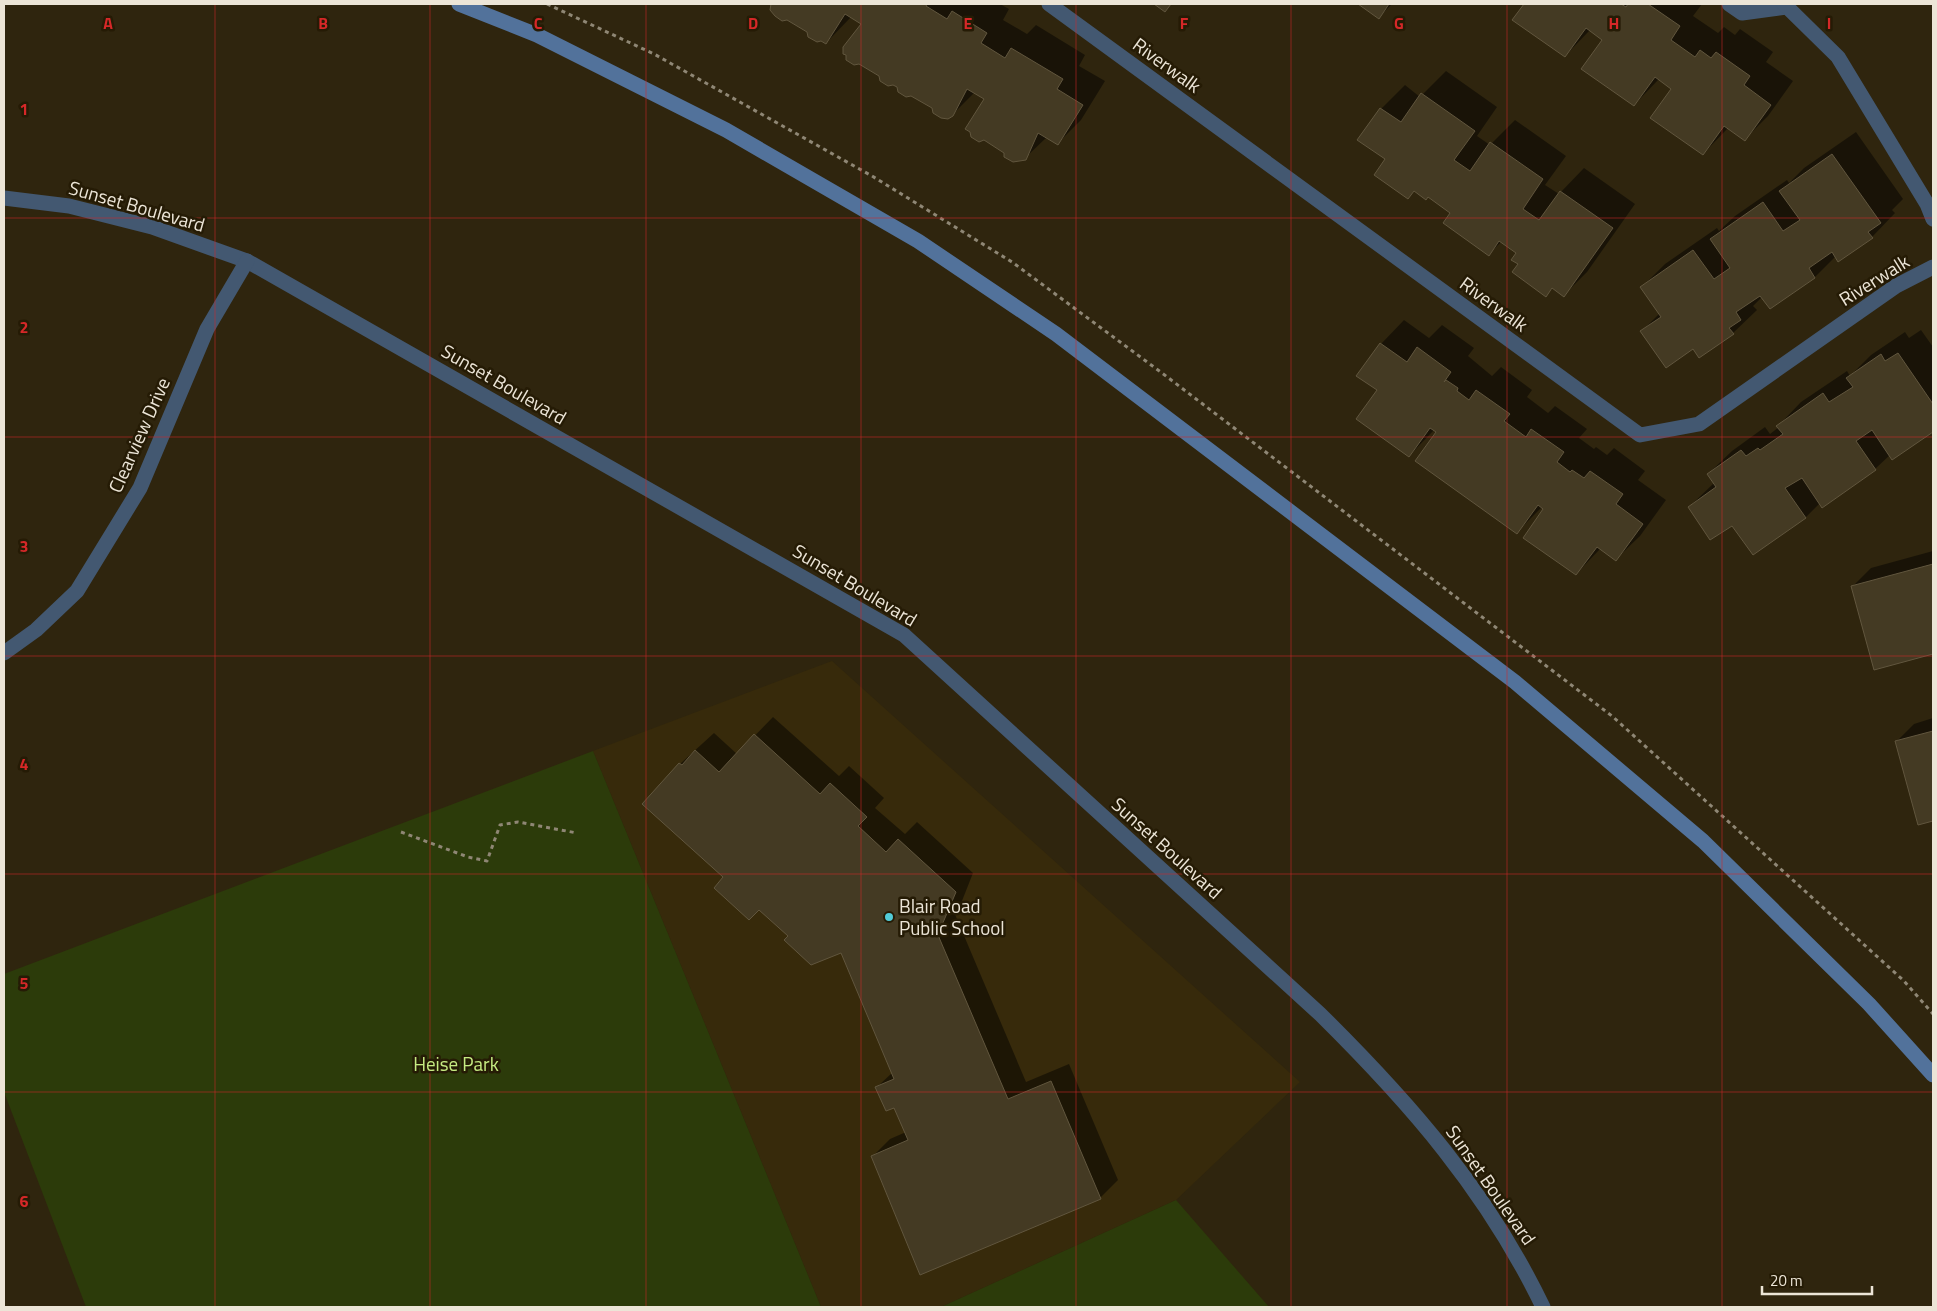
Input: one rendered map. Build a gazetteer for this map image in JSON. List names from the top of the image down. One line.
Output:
{"streets":{"street":["Riverwalk","Sunset Boulevard","Clearview Drive"]},"crossings":[["Sunset Boulevard","Clearview Drive"]],"parks":["Heise Park"],"places":["Blair Road Public School"],"scale_bar":"20 m","grid":{"columns":["A","B","C","D","E","F","G","H","I"],"rows":["1","2","3","4","5","6"]}}
